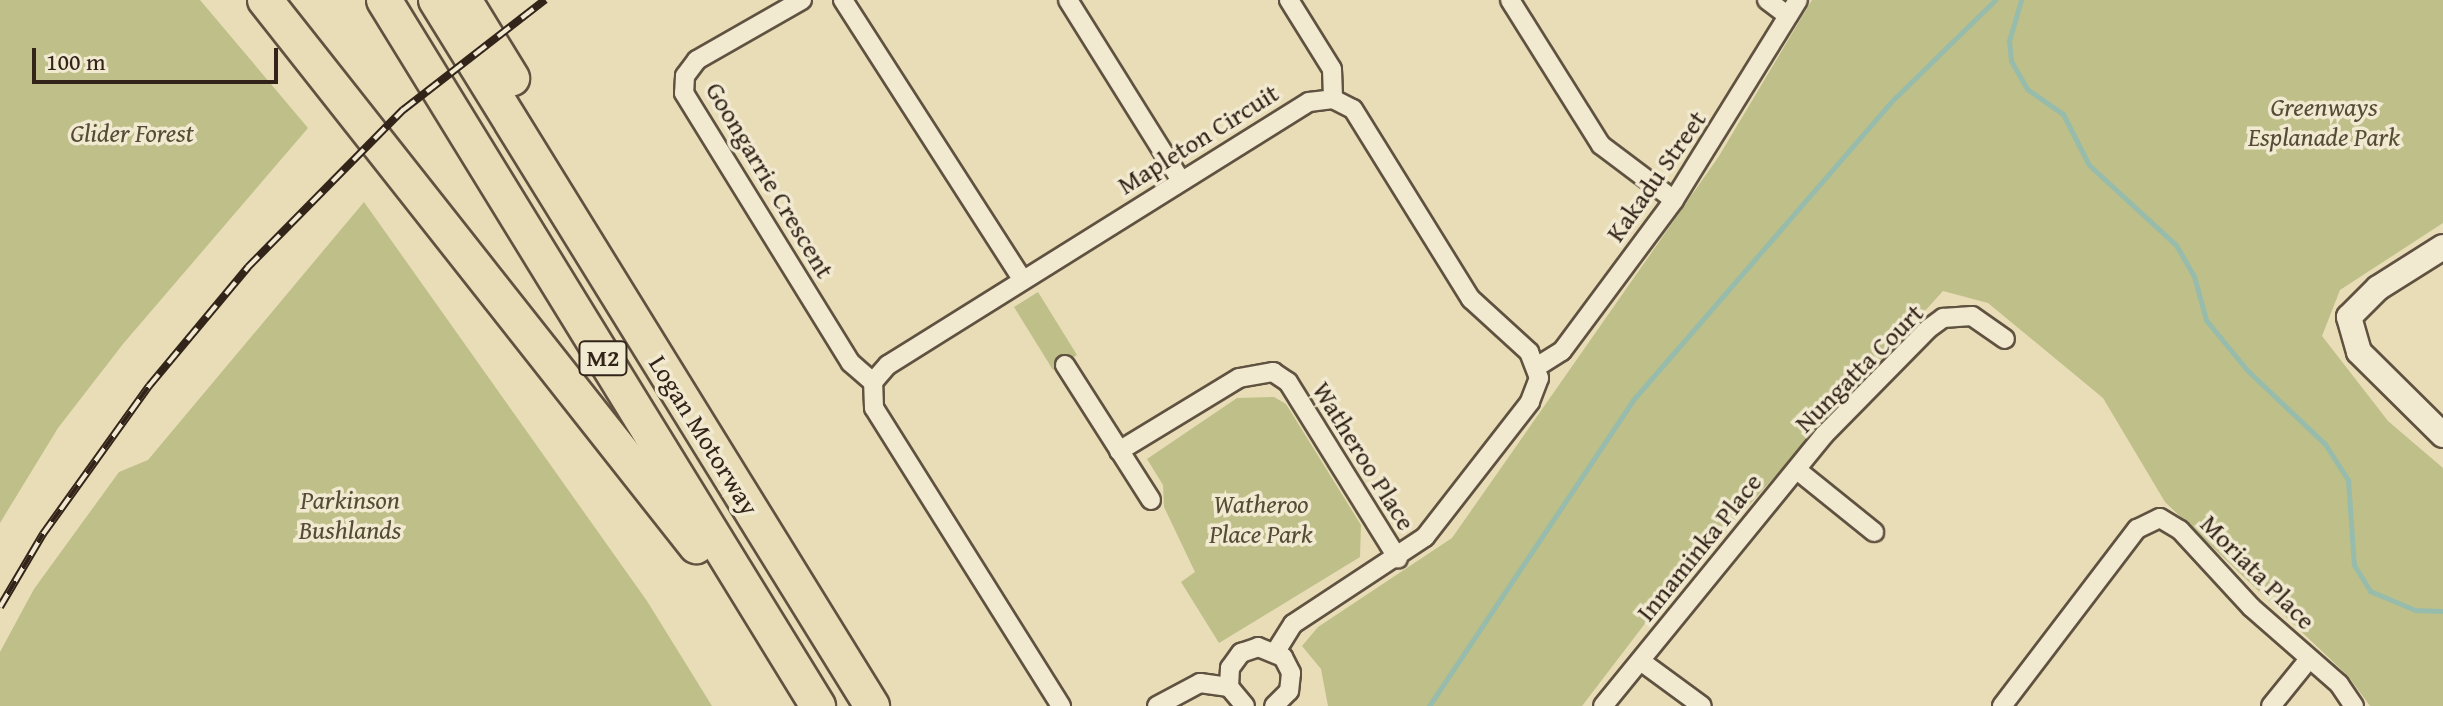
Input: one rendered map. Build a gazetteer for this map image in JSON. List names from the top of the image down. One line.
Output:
{"streets":{"highway":["M2","Logan Motorway"],"street":["Mapleton Circuit","Kakadu Street","Goongarrie Crescent","Nungatta Court","Watheroo Place","Innaminka Place","Moriata Place"]},"crossings":[["Mapleton Circuit","Goongarrie Crescent"],["Nungatta Court","Innaminka Place"]],"parks":["Greenways Esplanade Park","Glider Forest","Parkinson Bushlands","Watheroo Place Park"],"scale_bar":"100 m"}
